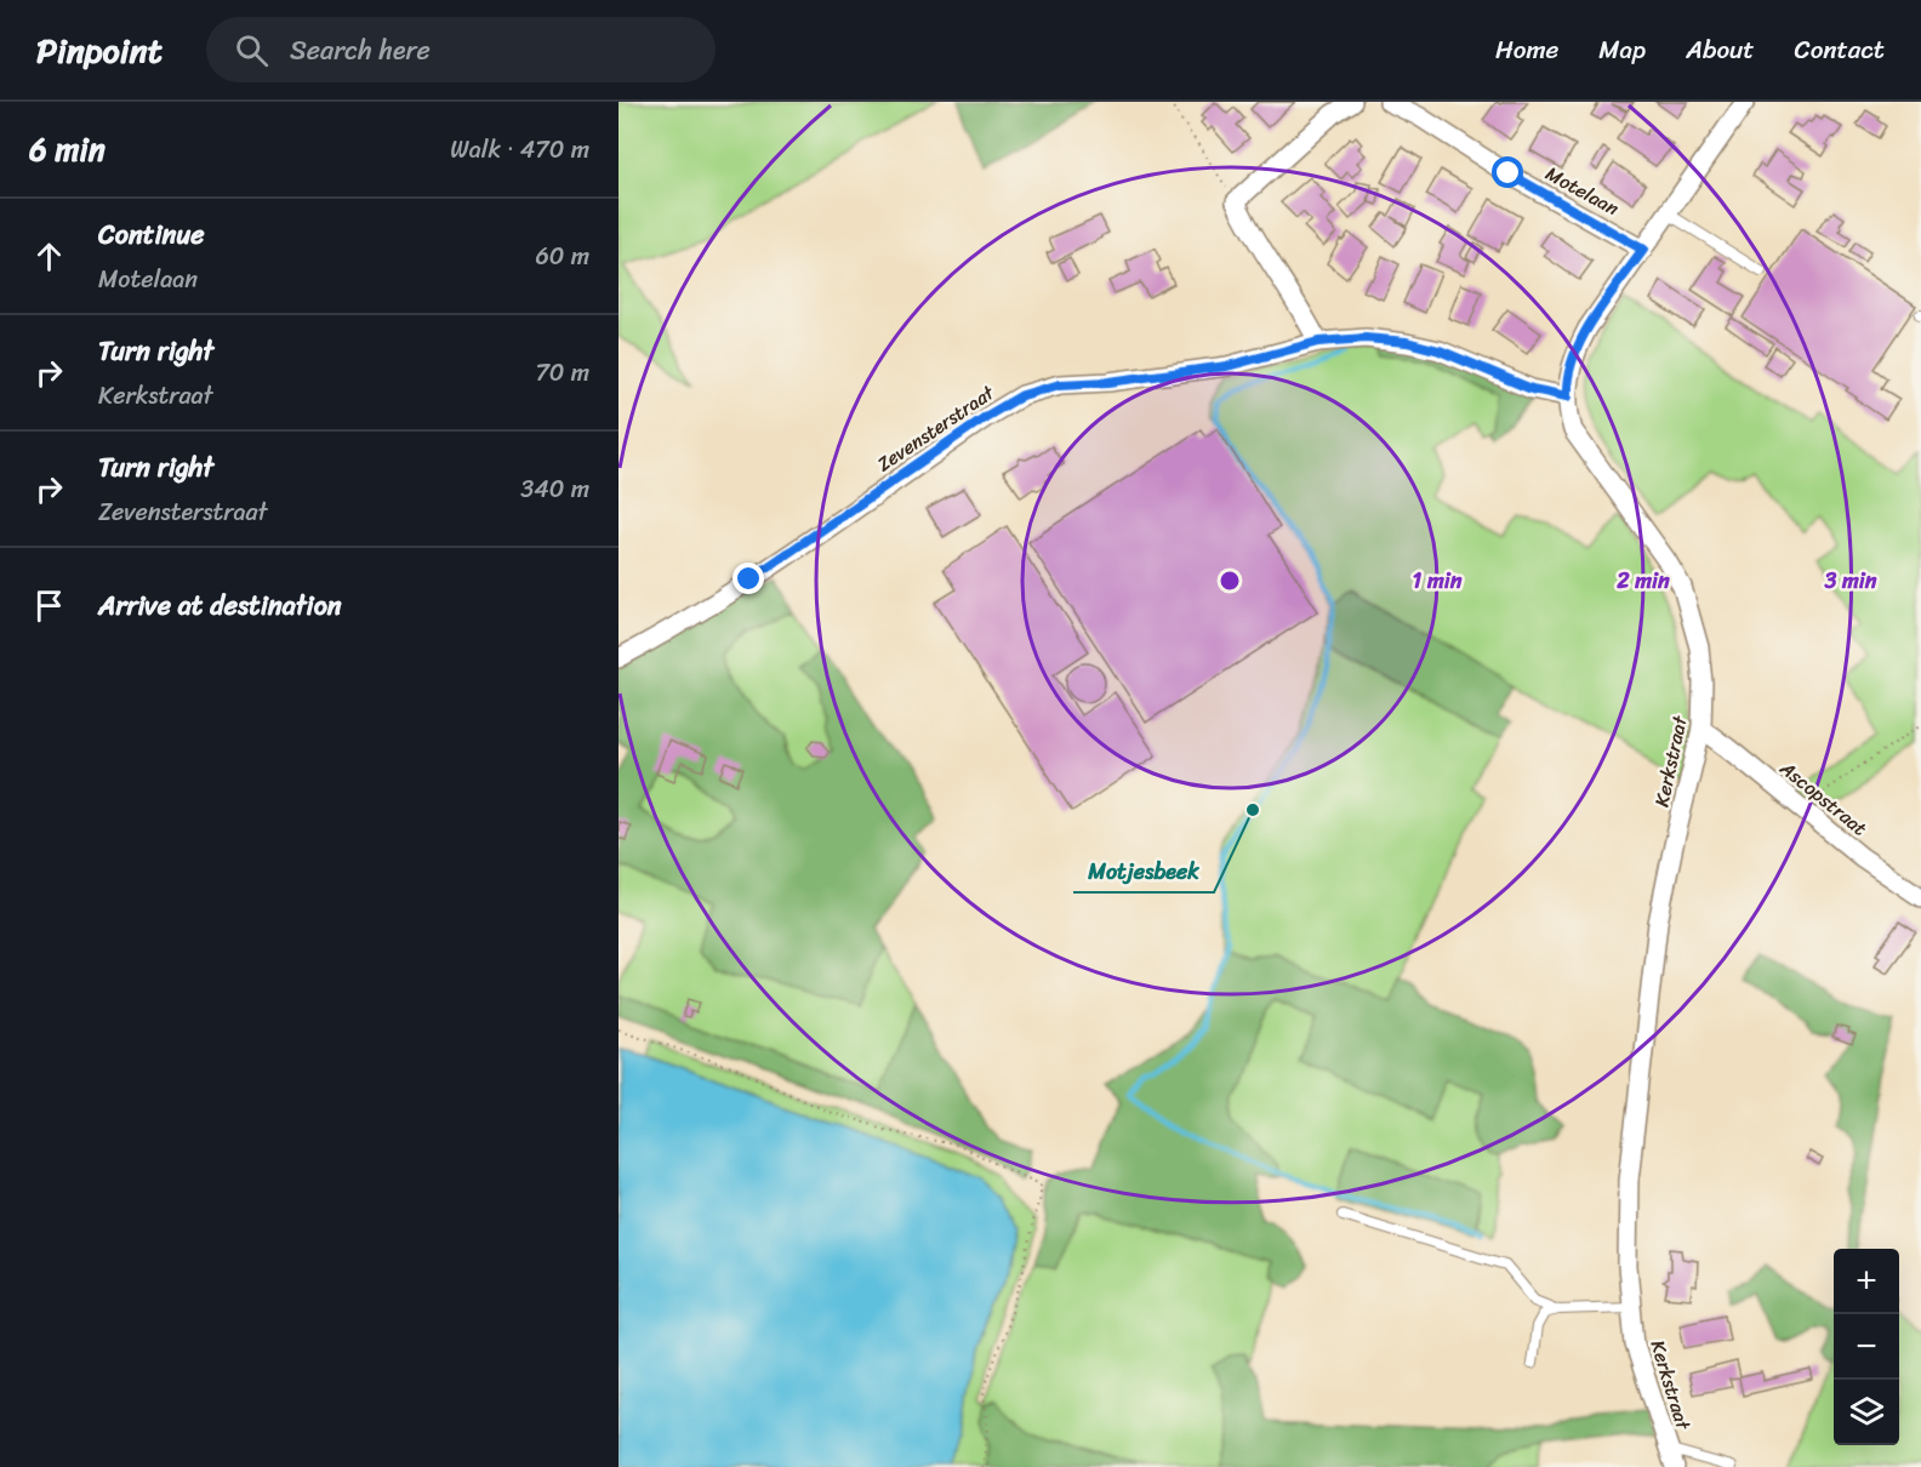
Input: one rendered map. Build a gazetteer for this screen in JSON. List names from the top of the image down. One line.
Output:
{"streets":{"street":["Motelaan","Zevensterstraat","Kerkstraat","Ascopstraat"]},"crossings":[["Motelaan","Kerkstraat"],["Zevensterstraat","Kerkstraat"],["Kerkstraat","Ascopstraat"]],"places":["Motjesbeek"],"page":{"header":"Pinpoint","search":"Search here","nav":["Home","Map","About","Contact"],"heading":["6 min","Walk · 470 m"],"list":[["Continue","Motelaan","60 m"],["Turn right","Kerkstraat","70 m"],["Turn right","Zevensterstraat","340 m"],"Arrive at destination"],"map_buttons":["+","−"]},"rings":["1 min","2 min","3 min"]}
